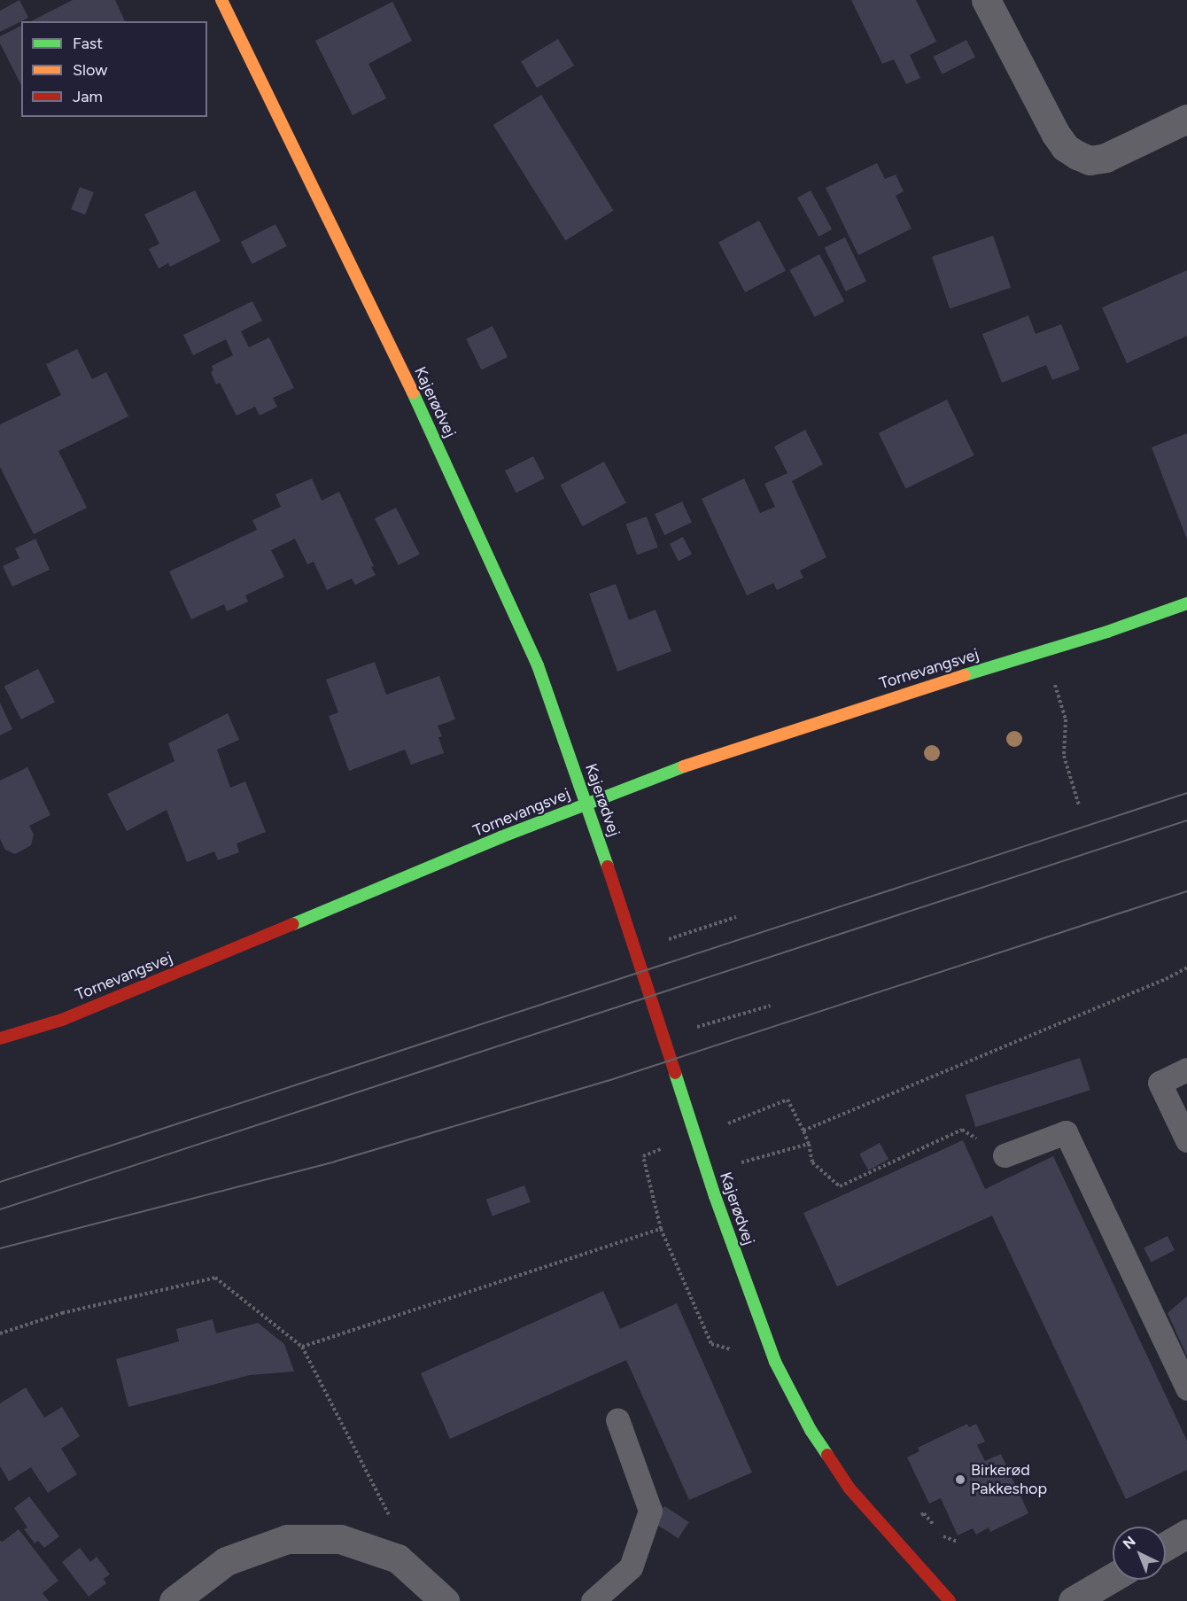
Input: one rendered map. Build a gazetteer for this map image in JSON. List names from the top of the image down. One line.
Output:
{"streets":{"street":["Kajerødvej","Tornevangsvej"]},"crossings":[["Kajerødvej","Tornevangsvej"]],"places":["Birkerød Pakkeshop"],"legend":["Fast","Slow","Jam"],"north":"top left"}
